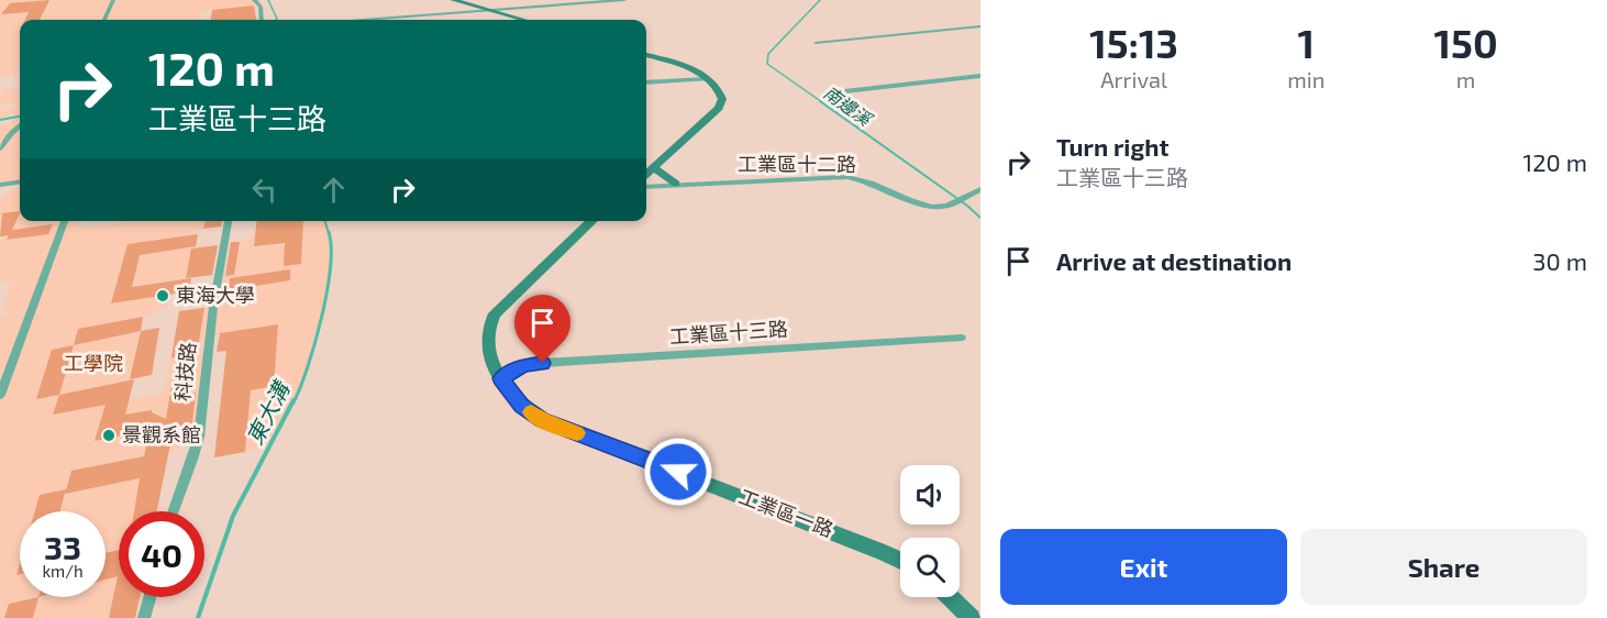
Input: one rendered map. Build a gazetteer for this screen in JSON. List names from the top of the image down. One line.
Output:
{"streets":{"street":["工業區十二路","工業區十三路","科技路","工業區一路"]},"crossings":[["工業區十三路","工業區一路"]],"water":["南邊溪","東大溝"],"parks":["工學院"],"places":["東海大學","景觀系館"],"page":{"eta":["15:13","Arrival","1","min","150","m"],"turn":["120 m","工業區十三路"],"list":[{"name":"Turn right","note":"工業區十三路","value":"120 m"},{"name":"Arrive at destination","value":"30 m"}],"speed":"33 km/h","limit":"40","buttons":["Exit","Share"]}}
